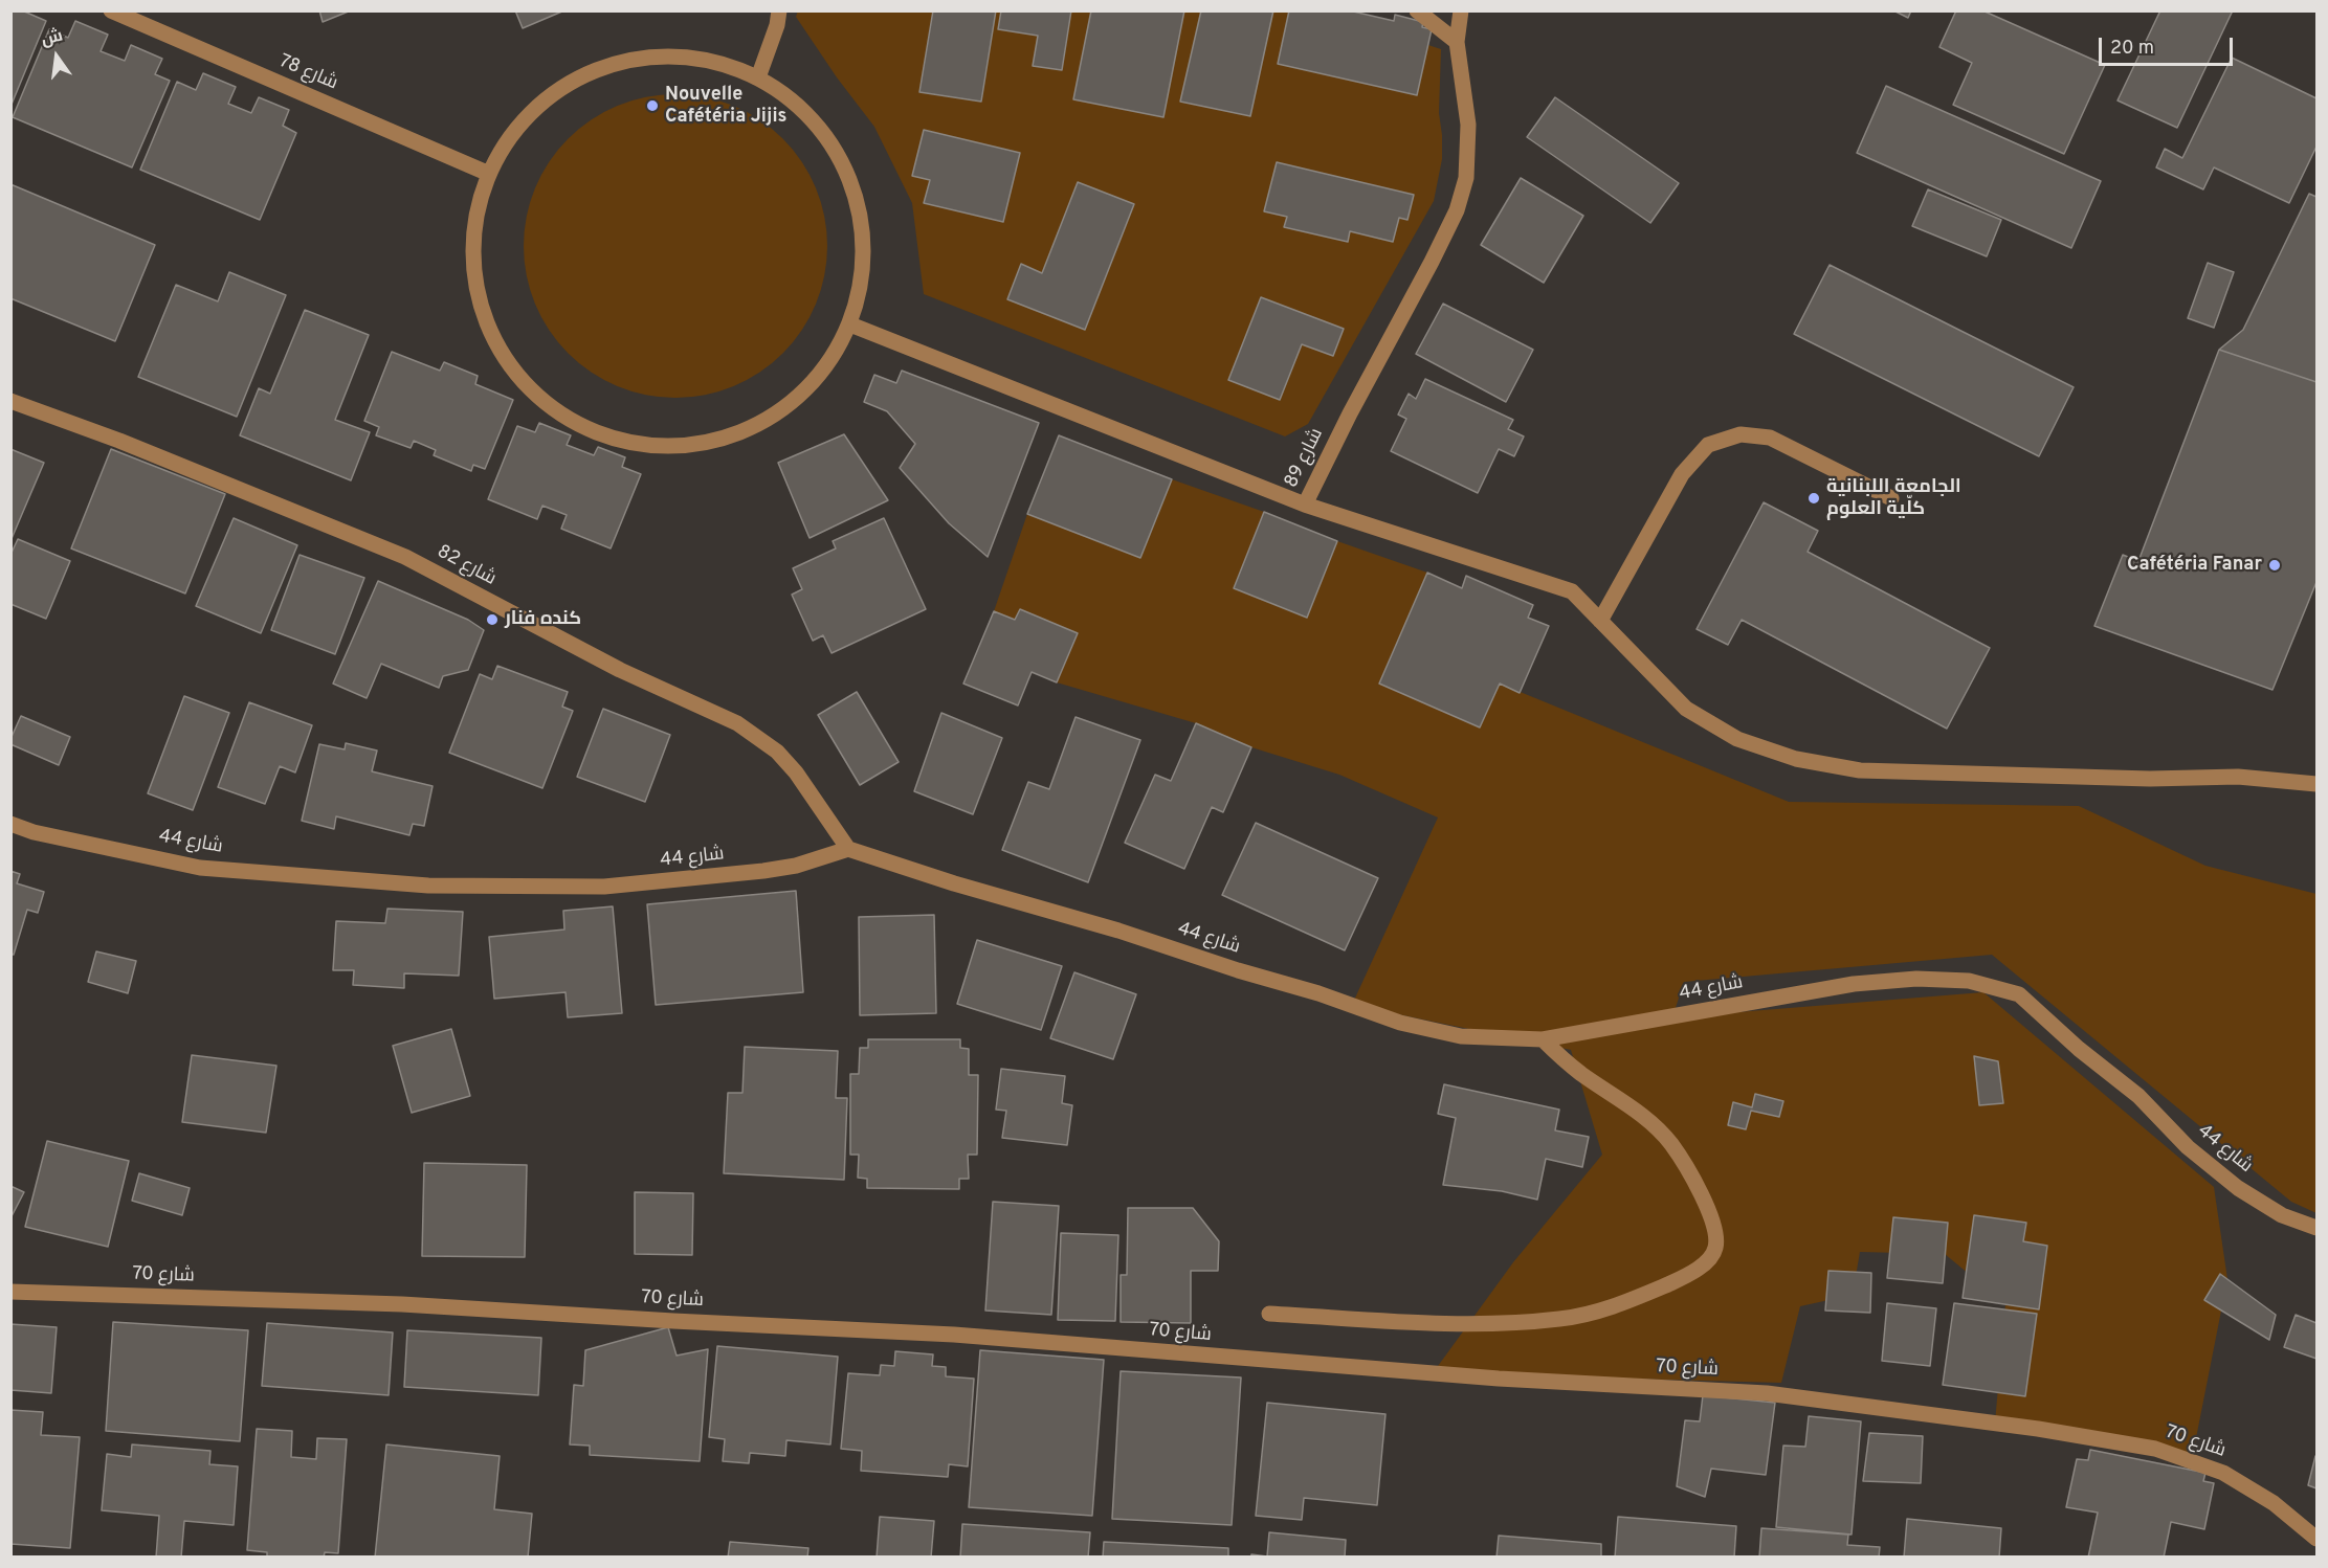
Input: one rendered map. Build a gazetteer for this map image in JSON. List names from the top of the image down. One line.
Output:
{"streets":{"street":["شارع 78","شارع 89","شارع 82","شارع 44","شارع 70"]},"crossings":[["شارع 82","شارع 44"]],"places":["Nouvelle Cafétéria Jijis","الجامعة اللبنانية كلّية العلوم","Cafétéria Fanar","كنده فنار"],"scale_bar":"20 m","north":"top"}
